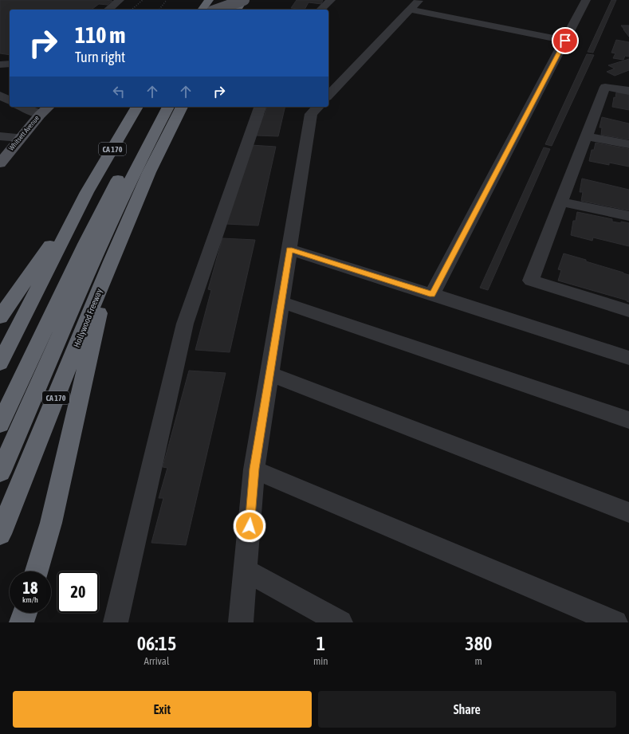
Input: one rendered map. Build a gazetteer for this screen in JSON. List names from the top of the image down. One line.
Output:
{"streets":{"highway":["CA 170","Hollywood Freeway"],"main road":["Whitsett Avenue"]},"page":{"turn":["110 m","Turn right"],"speed":"18 km/h","limit":"20","eta":["06:15","Arrival","1","min","380","m"],"buttons":["Exit","Share"]}}
